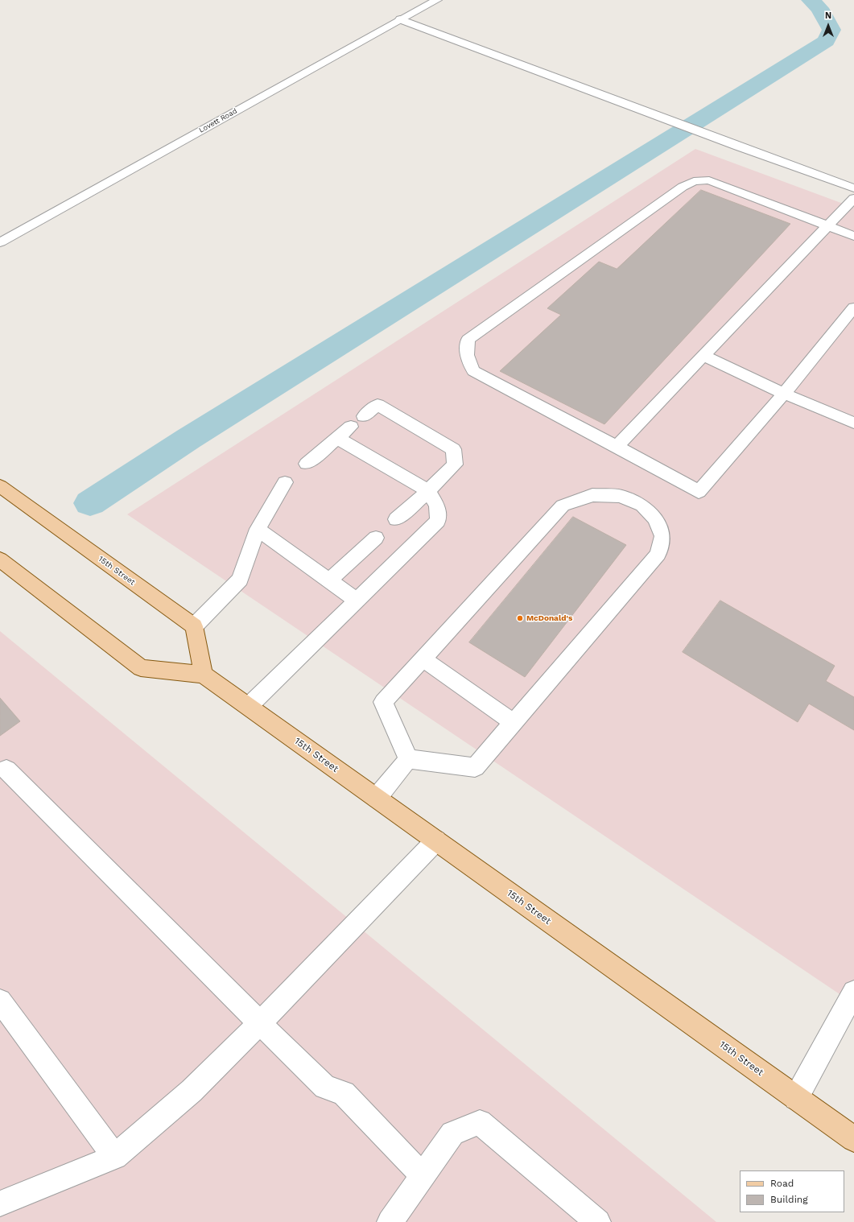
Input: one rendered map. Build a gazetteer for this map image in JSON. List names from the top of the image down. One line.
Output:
{"streets":{"main road":["15th Street"],"street":["Lovett Road"]},"places":["McDonald's"],"legend":["Road","Building"],"north":"top"}
